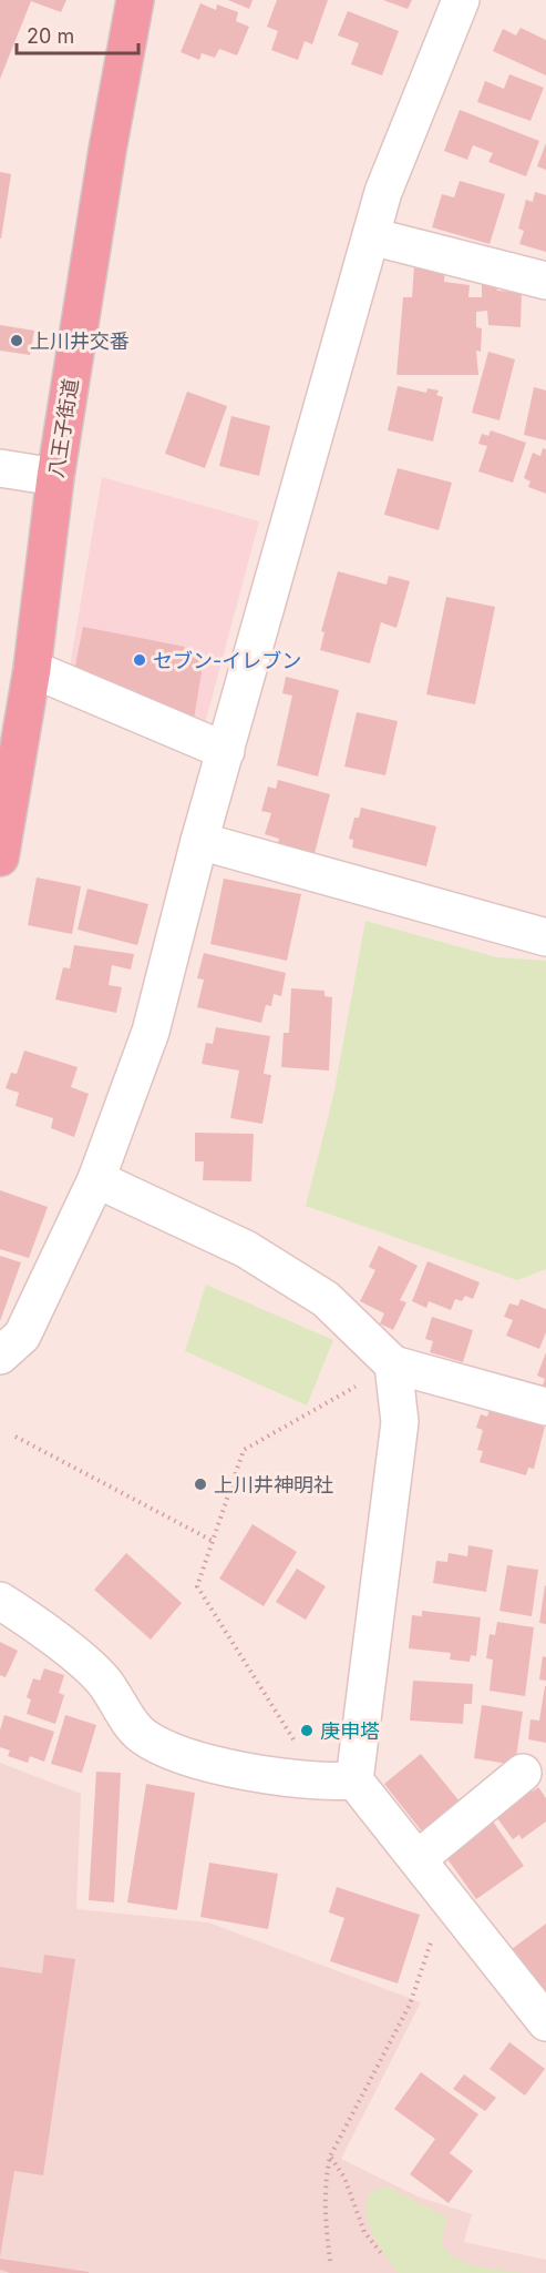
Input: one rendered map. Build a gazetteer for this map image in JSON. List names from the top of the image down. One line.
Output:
{"streets":{"highway":["八王子街道"]},"places":["上川井交番","セブン-イレブン","上川井神明社","庚申塔"],"scale_bar":"20 m"}
